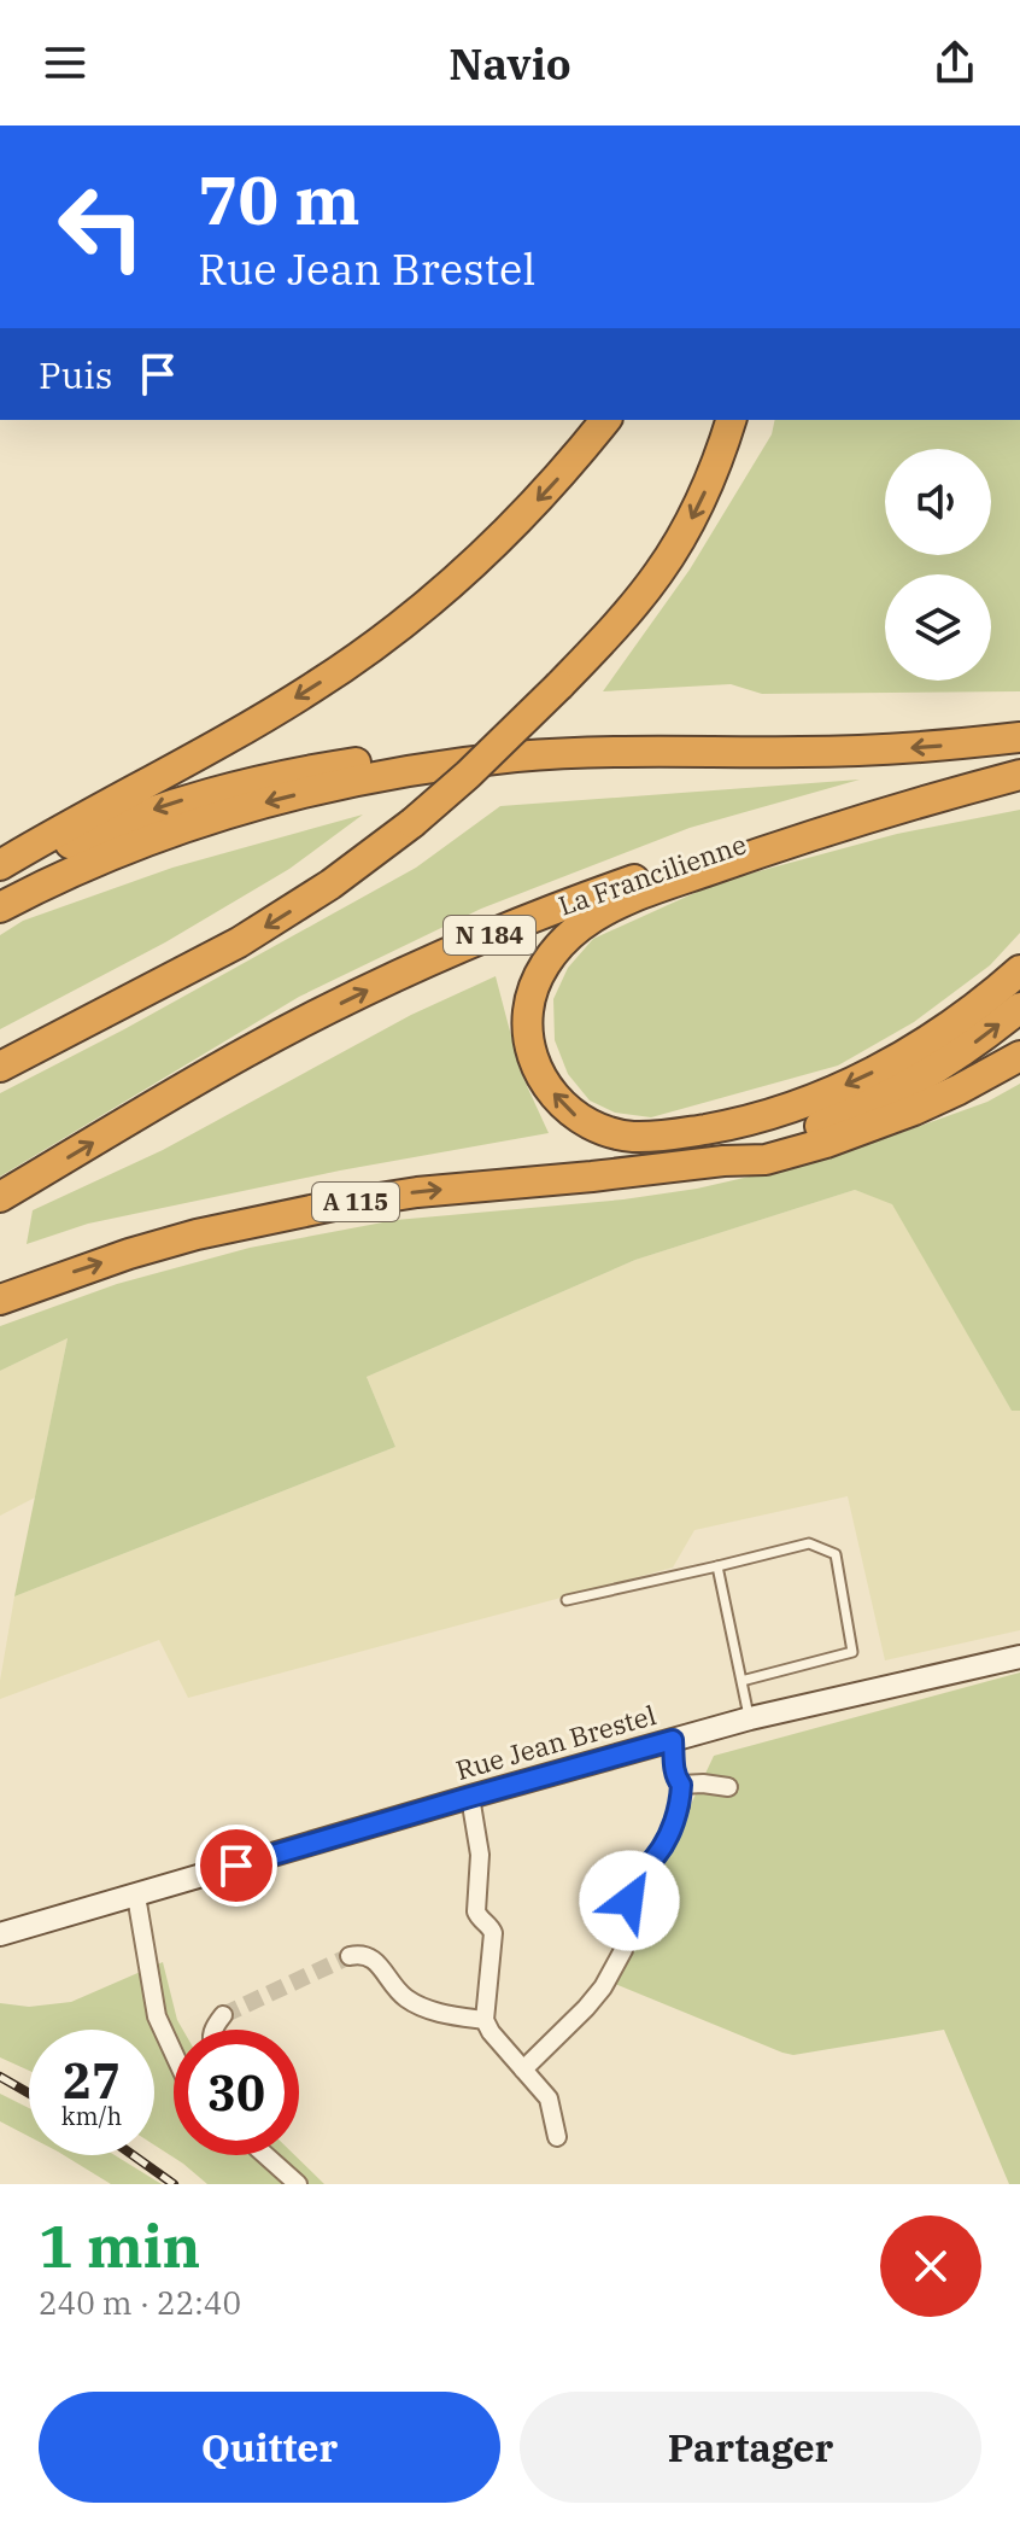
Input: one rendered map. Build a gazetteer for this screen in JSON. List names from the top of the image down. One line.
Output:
{"streets":{"highway":["La Francilienne","N 184","A 115"],"street":["Rue Jean Brestel"]},"page":{"header":"Navio","turn":["70 m","Rue Jean Brestel"],"then":"Puis","speed":"27 km/h","limit":"30","heading":["1 min","240 m · 22:40"],"buttons":["Quitter","Partager"]}}
